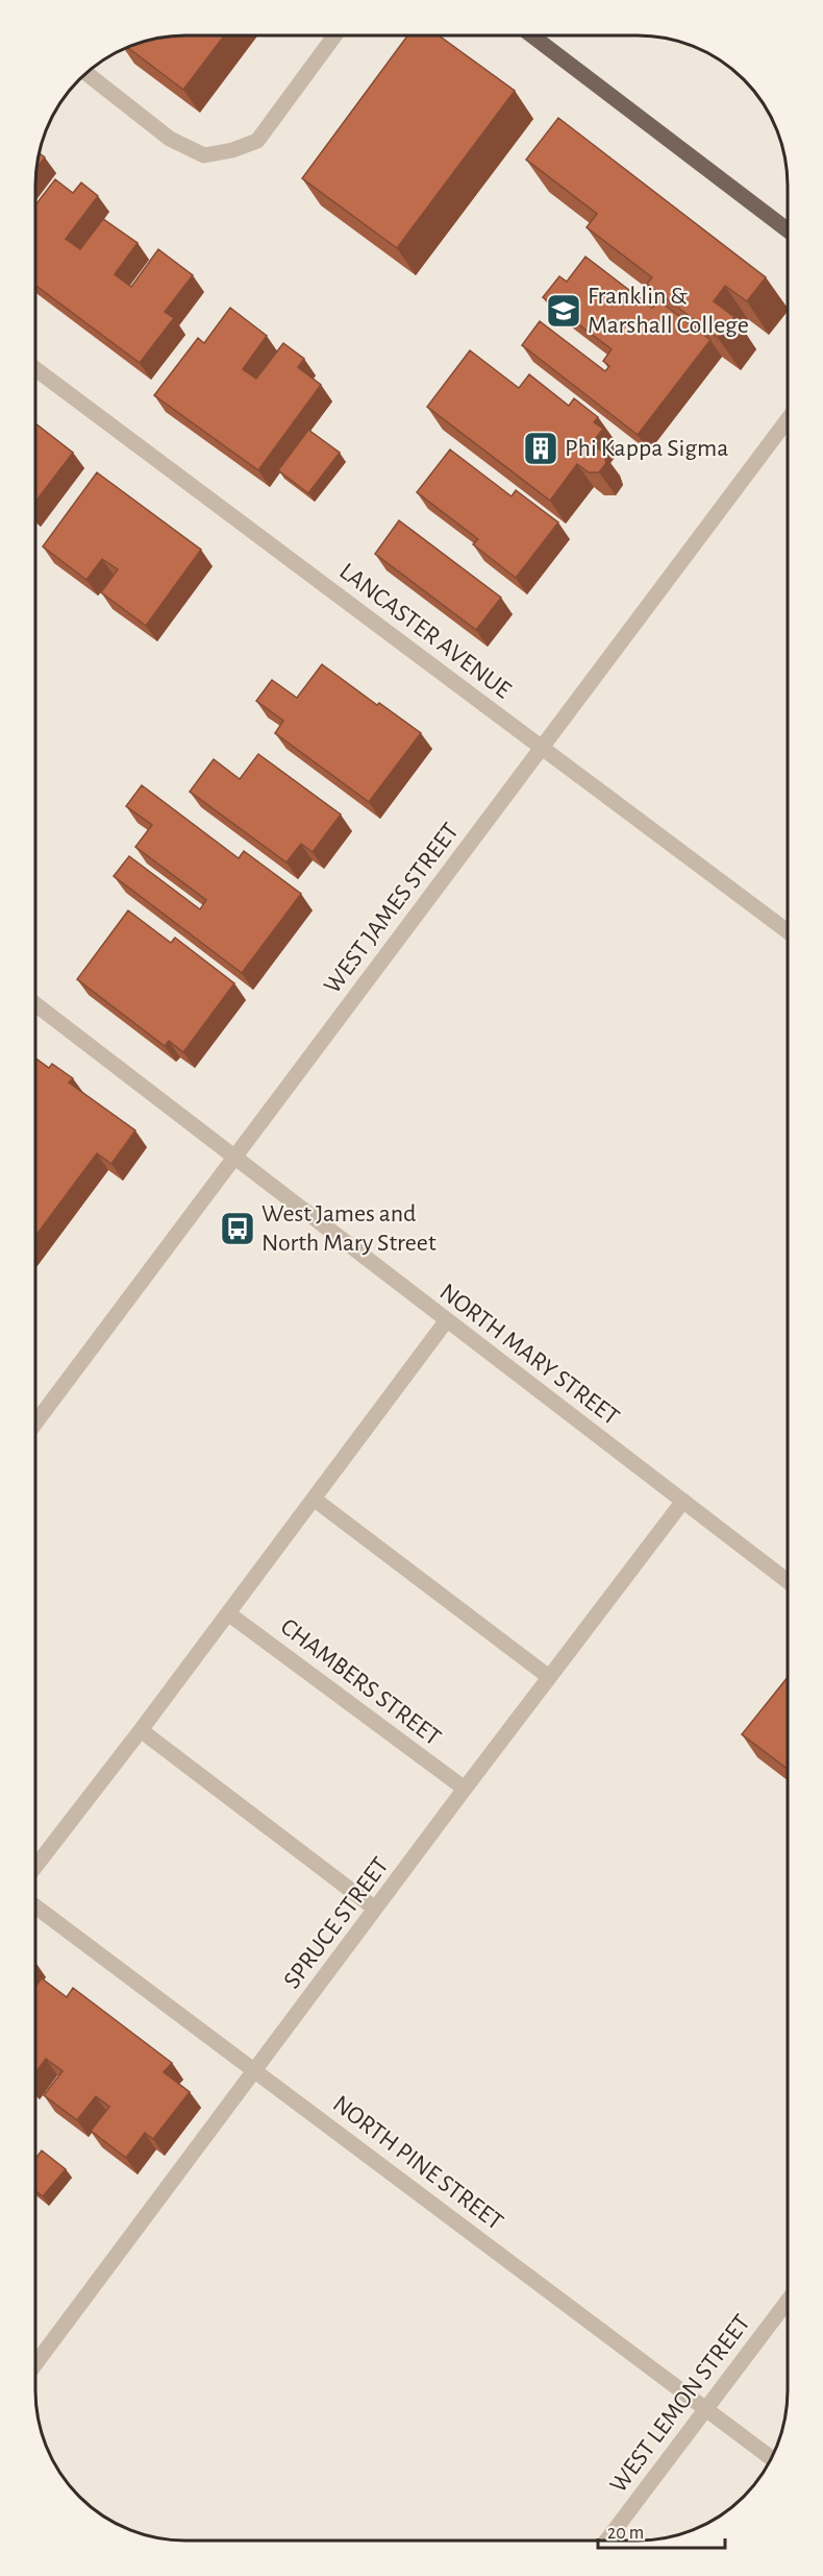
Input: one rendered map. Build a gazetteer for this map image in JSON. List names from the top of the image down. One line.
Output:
{"streets":{"street":["LANCASTER AVENUE","WEST JAMES STREET","NORTH MARY STREET","CHAMBERS STREET","SPRUCE STREET","NORTH PINE STREET","WEST LEMON STREET"]},"crossings":[["LANCASTER AVENUE","WEST JAMES STREET"],["WEST JAMES STREET","NORTH MARY STREET"],["NORTH MARY STREET","SPRUCE STREET"],["CHAMBERS STREET","SPRUCE STREET"],["SPRUCE STREET","NORTH PINE STREET"],["NORTH PINE STREET","WEST LEMON STREET"]],"places":{"school or university":["Franklin & Marshall College"],"building":["Phi Kappa Sigma"],"bus stop":["West James and North Mary Street"]},"scale_bar":"20 m"}
